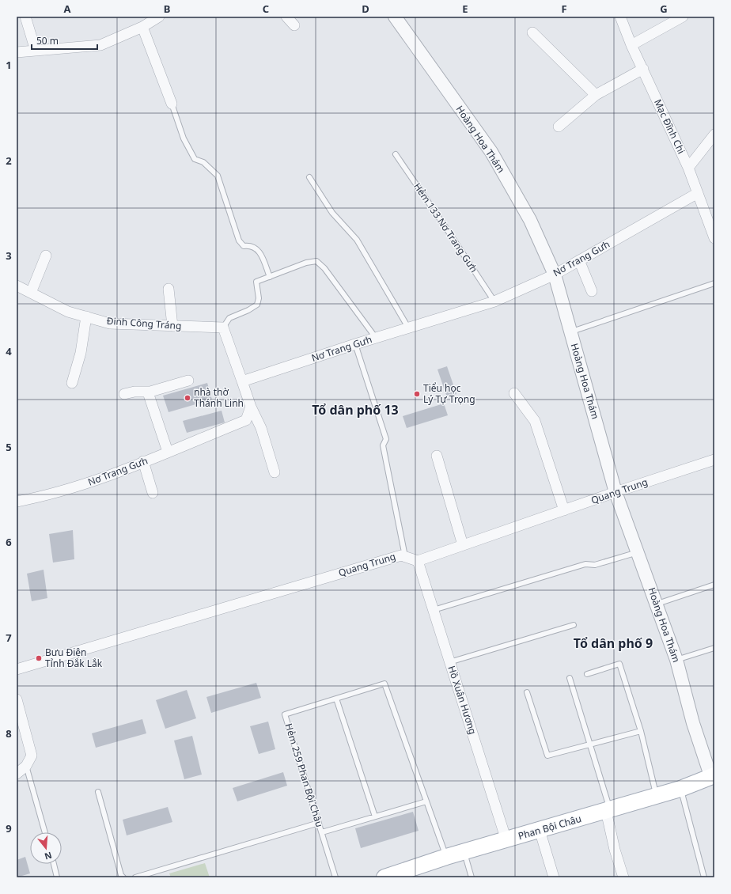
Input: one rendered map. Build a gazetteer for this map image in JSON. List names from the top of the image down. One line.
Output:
{"streets":{"main road":["Phan Bội Châu"],"street":["Mạc Đĩnh Chi","Hoàng Hoa Thám","Nơ Trang Gưh","Đinh Công Tráng","Quang Trung","Hồ Xuân Hương"],"lane":["Hẻm 133 Nơ Trang Gưh","Hẻm 259 Phan Bội Châu"]},"crossings":[["Mạc Đĩnh Chi","Nơ Trang Gưh"],["Hoàng Hoa Thám","Nơ Trang Gưh"],["Hoàng Hoa Thám","Quang Trung"],["Hoàng Hoa Thám","Phan Bội Châu"],["Hẻm 133 Nơ Trang Gưh","Nơ Trang Gưh"],["Quang Trung","Hồ Xuân Hương"],["Hồ Xuân Hương","Phan Bội Châu"],["Hẻm 259 Phan Bội Châu","Phan Bội Châu"]],"districts":["Tổ dân phố 13","Tổ dân phố 9"],"places":["Tiểu học Lý Tự Trọng","nhà thờ Thánh Linh","Bưu Điện Tỉnh Đắk Lắk"],"scale_bar":"50 m","north":"bottom","grid":{"columns":["A","B","C","D","E","F","G"],"rows":["1","2","3","4","5","6","7","8","9"]}}
